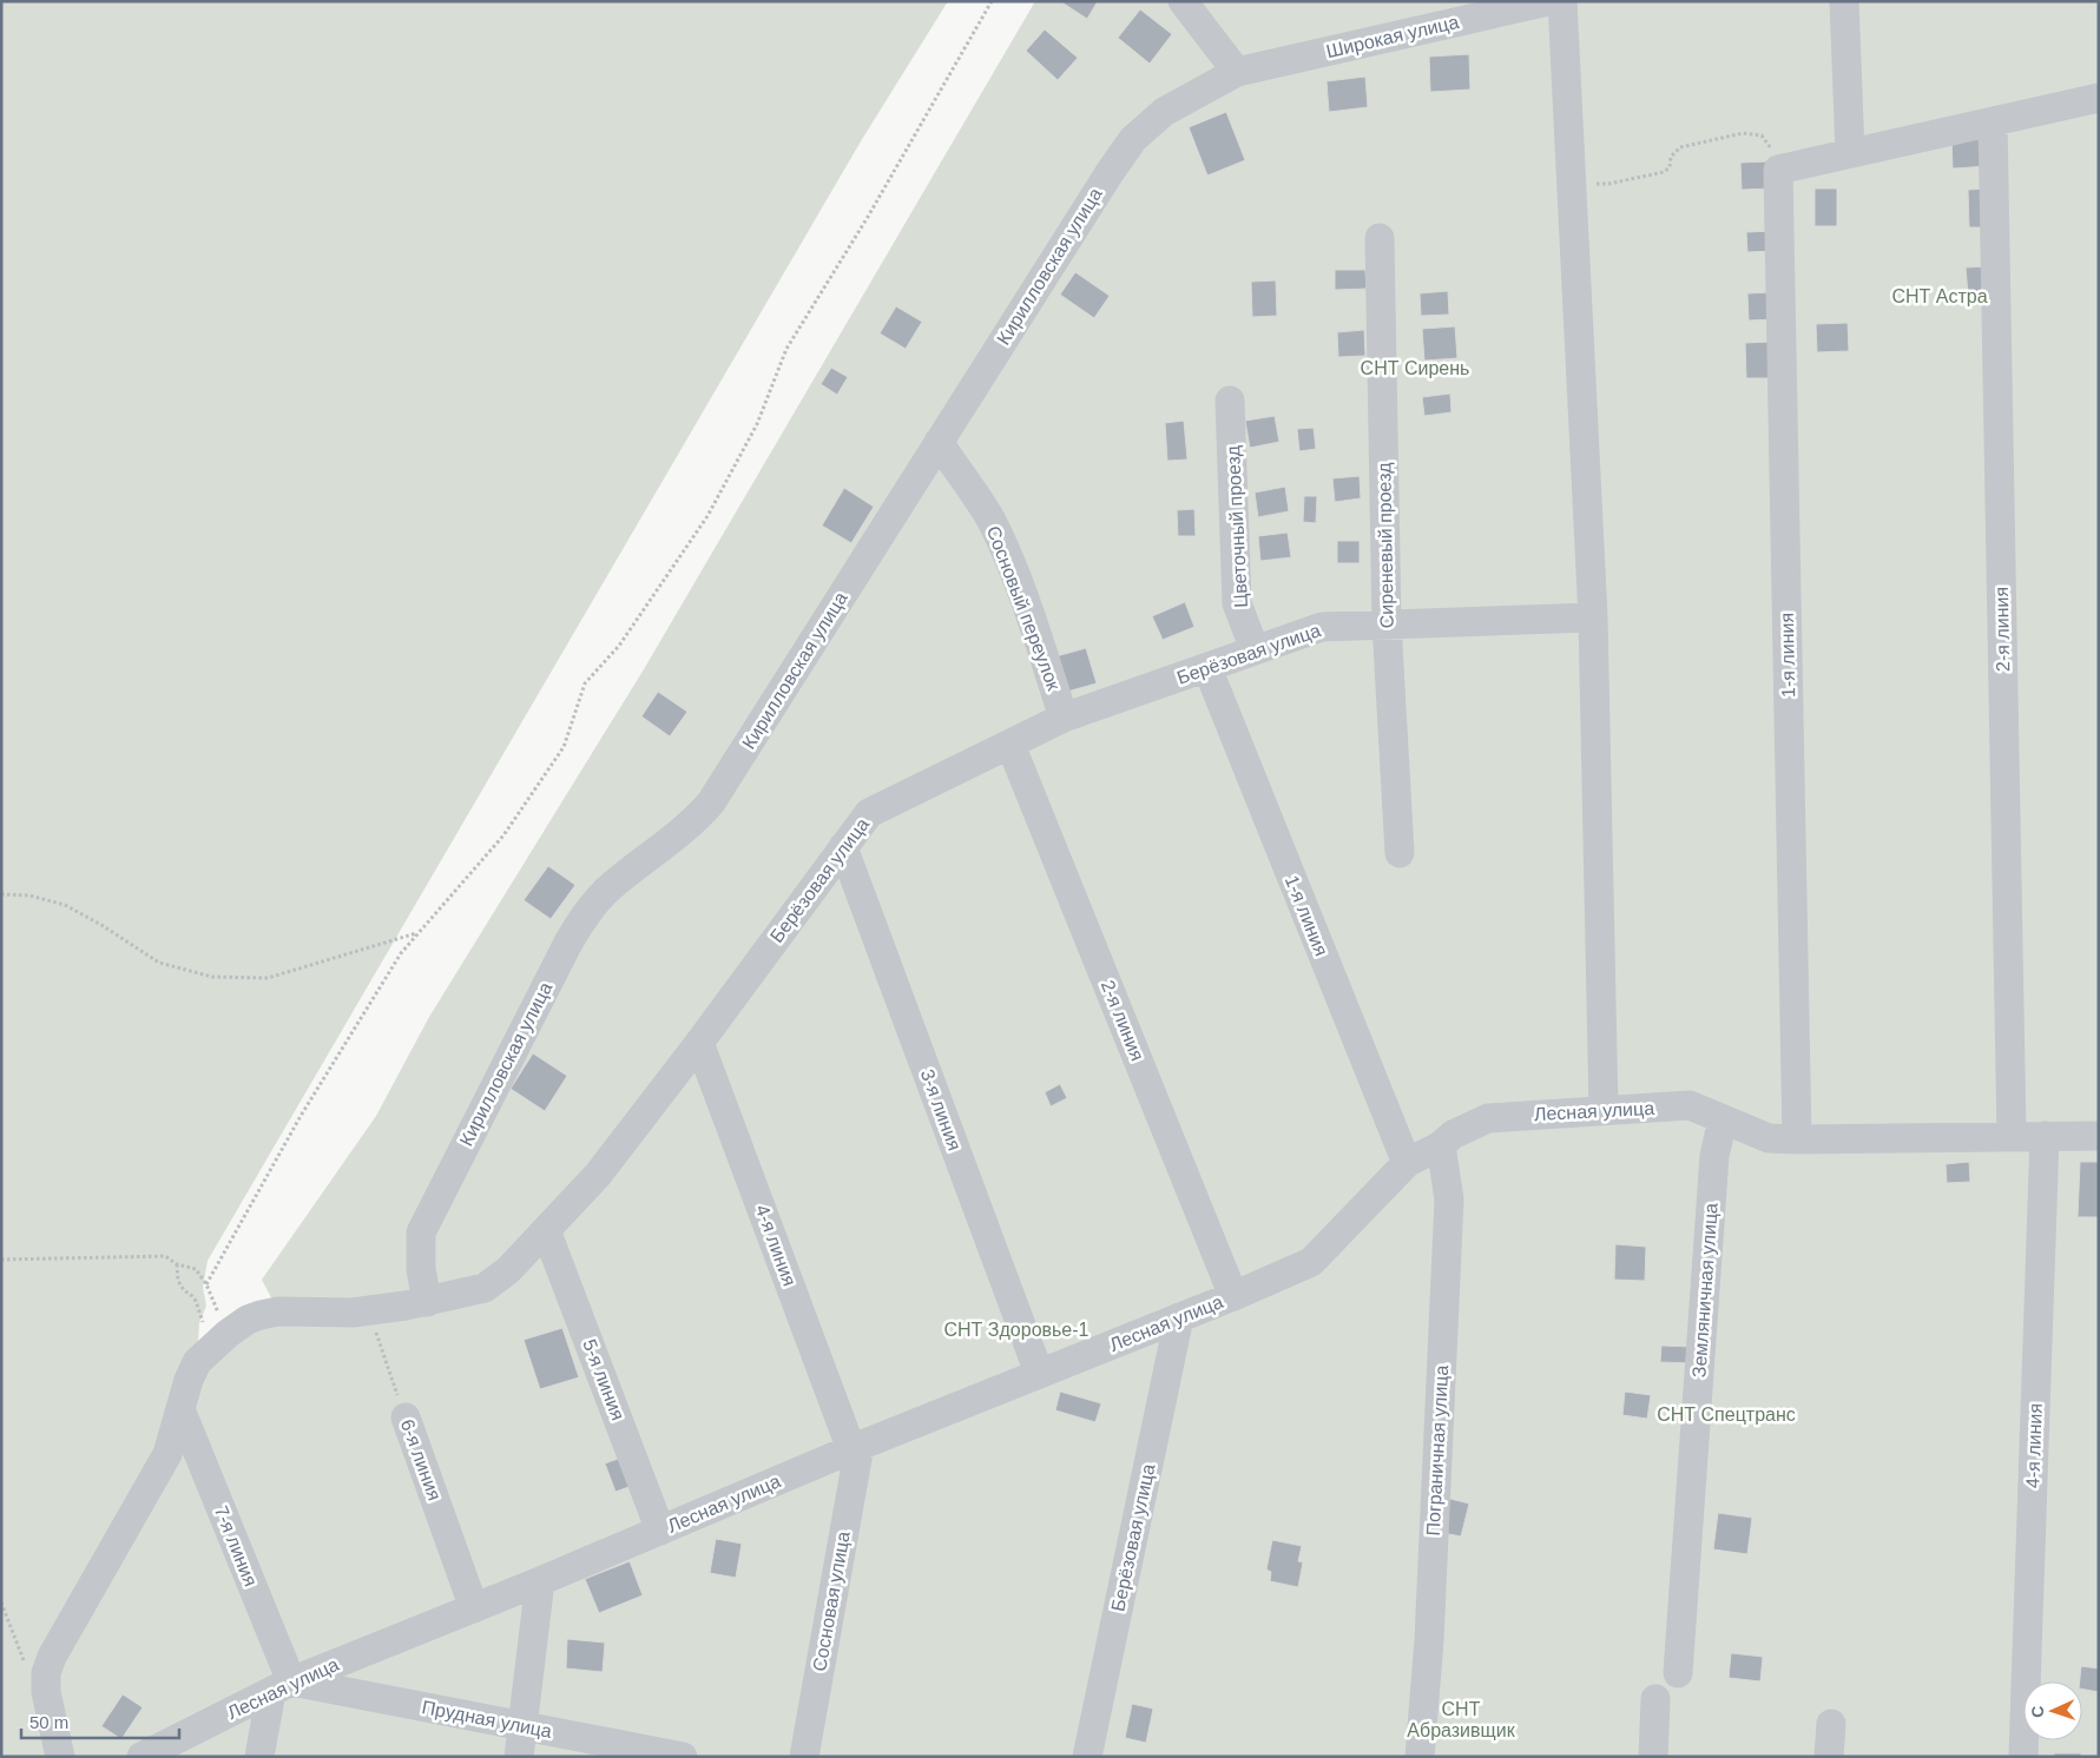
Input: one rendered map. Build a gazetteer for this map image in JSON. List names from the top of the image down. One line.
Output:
{"streets":{"street":["Широкая улица","Кирилловская улица","Цветочный проезд","Сиреневый проезд","Сосновый переулок","2-я линия","Берёзовая улица","1-я линия","3-я линия","Лесная улица","4-я линия","Земляничная улица","5-я линия","Пограничная улица","6-я линия","7-я линия","Сосновая улица","Прудная улица"]},"crossings":[["Широкая улица","Кирилловская улица"],["Кирилловская улица","Сосновый переулок"],["Кирилловская улица","Берёзовая улица"],["Цветочный проезд","Берёзовая улица"],["Сиреневый проезд","Берёзовая улица"],["Сосновый переулок","Берёзовая улица"],["2-я линия","Берёзовая улица"],["2-я линия","Лесная улица"],["Берёзовая улица","1-я линия"],["Берёзовая улица","3-я линия"],["Берёзовая улица","Лесная улица"],["Берёзовая улица","4-я линия"],["Берёзовая улица","5-я линия"],["Берёзовая улица","6-я линия"],["Берёзовая улица","7-я линия"],["1-я линия","Лесная улица"],["3-я линия","Лесная улица"],["Лесная улица","4-я линия"],["Лесная улица","Земляничная улица"],["Лесная улица","5-я линия"],["Лесная улица","Пограничная улица"],["Лесная улица","6-я линия"],["Лесная улица","7-я линия"],["Лесная улица","Сосновая улица"],["Лесная улица","Прудная улица"],["4-я линия","Сосновая улица"],["7-я линия","Прудная улица"]],"parks":["СНТ Астра","СНТ Сирень","СНТ Здоровье-1","СНТ Спецтранс","СНТ Абразивщик"],"scale_bar":"50 m","north":"left"}
